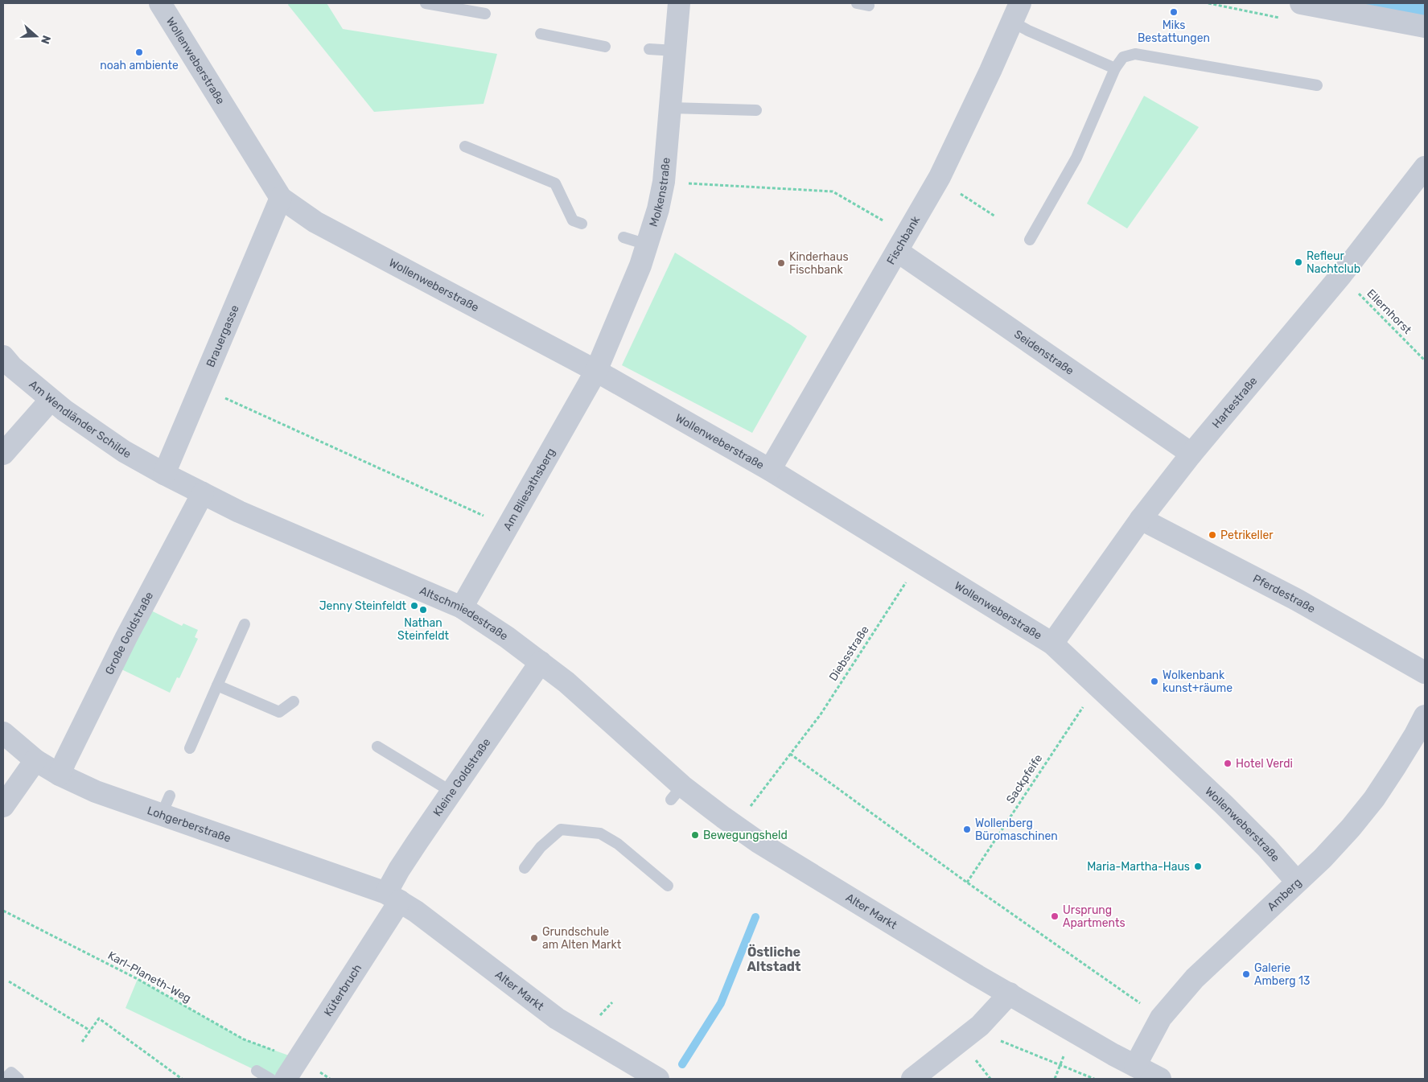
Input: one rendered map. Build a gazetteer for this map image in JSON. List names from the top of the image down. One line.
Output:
{"streets":{"street":["Wollenweberstraße","Molkenstraße","Fischbank","Brauergasse","Seidenstraße","Hartestraße","Am Wendländer Schilde","Am Bliesathsberg","Pferdestraße","Altschmiedestraße","Große Goldstraße","Kleine Goldstraße","Lohgerberstraße","Amberg","Alter Markt","Küterbruch"],"path":["Ellernhorst","Diebsstraße","Sackpfeife","Karl-Planeth-Weg"]},"crossings":[["Wollenweberstraße","Molkenstraße"],["Wollenweberstraße","Fischbank"],["Wollenweberstraße","Brauergasse"],["Wollenweberstraße","Hartestraße"],["Wollenweberstraße","Am Bliesathsberg"],["Wollenweberstraße","Diebsstraße"],["Wollenweberstraße","Sackpfeife"],["Wollenweberstraße","Amberg"],["Molkenstraße","Am Bliesathsberg"],["Fischbank","Seidenstraße"],["Ellernhorst","Hartestraße"],["Brauergasse","Am Wendländer Schilde"],["Brauergasse","Altschmiedestraße"],["Seidenstraße","Hartestraße"],["Hartestraße","Pferdestraße"],["Am Wendländer Schilde","Altschmiedestraße"],["Am Bliesathsberg","Altschmiedestraße"],["Altschmiedestraße","Große Goldstraße"],["Altschmiedestraße","Kleine Goldstraße"],["Altschmiedestraße","Alter Markt"],["Große Goldstraße","Lohgerberstraße"],["Kleine Goldstraße","Lohgerberstraße"],["Kleine Goldstraße","Alter Markt"],["Kleine Goldstraße","Küterbruch"],["Lohgerberstraße","Alter Markt"],["Lohgerberstraße","Küterbruch"],["Amberg","Alter Markt"],["Alter Markt","Küterbruch"]],"districts":["Östliche Altstadt"],"places":["Miks Bestattungen","noah ambiente","Refleur Nachtclub","Kinderhaus Fischbank","Petrikeller","Jenny Steinfeldt","Nathan Steinfeldt","Wolkenbank kunst+räume","Hotel Verdi","Wollenberg Büromaschinen","Bewegungsheld","Maria-Martha-Haus","Ursprung Apartments","Grundschule am Alten Markt","Galerie Amberg 13"],"north":"right"}
